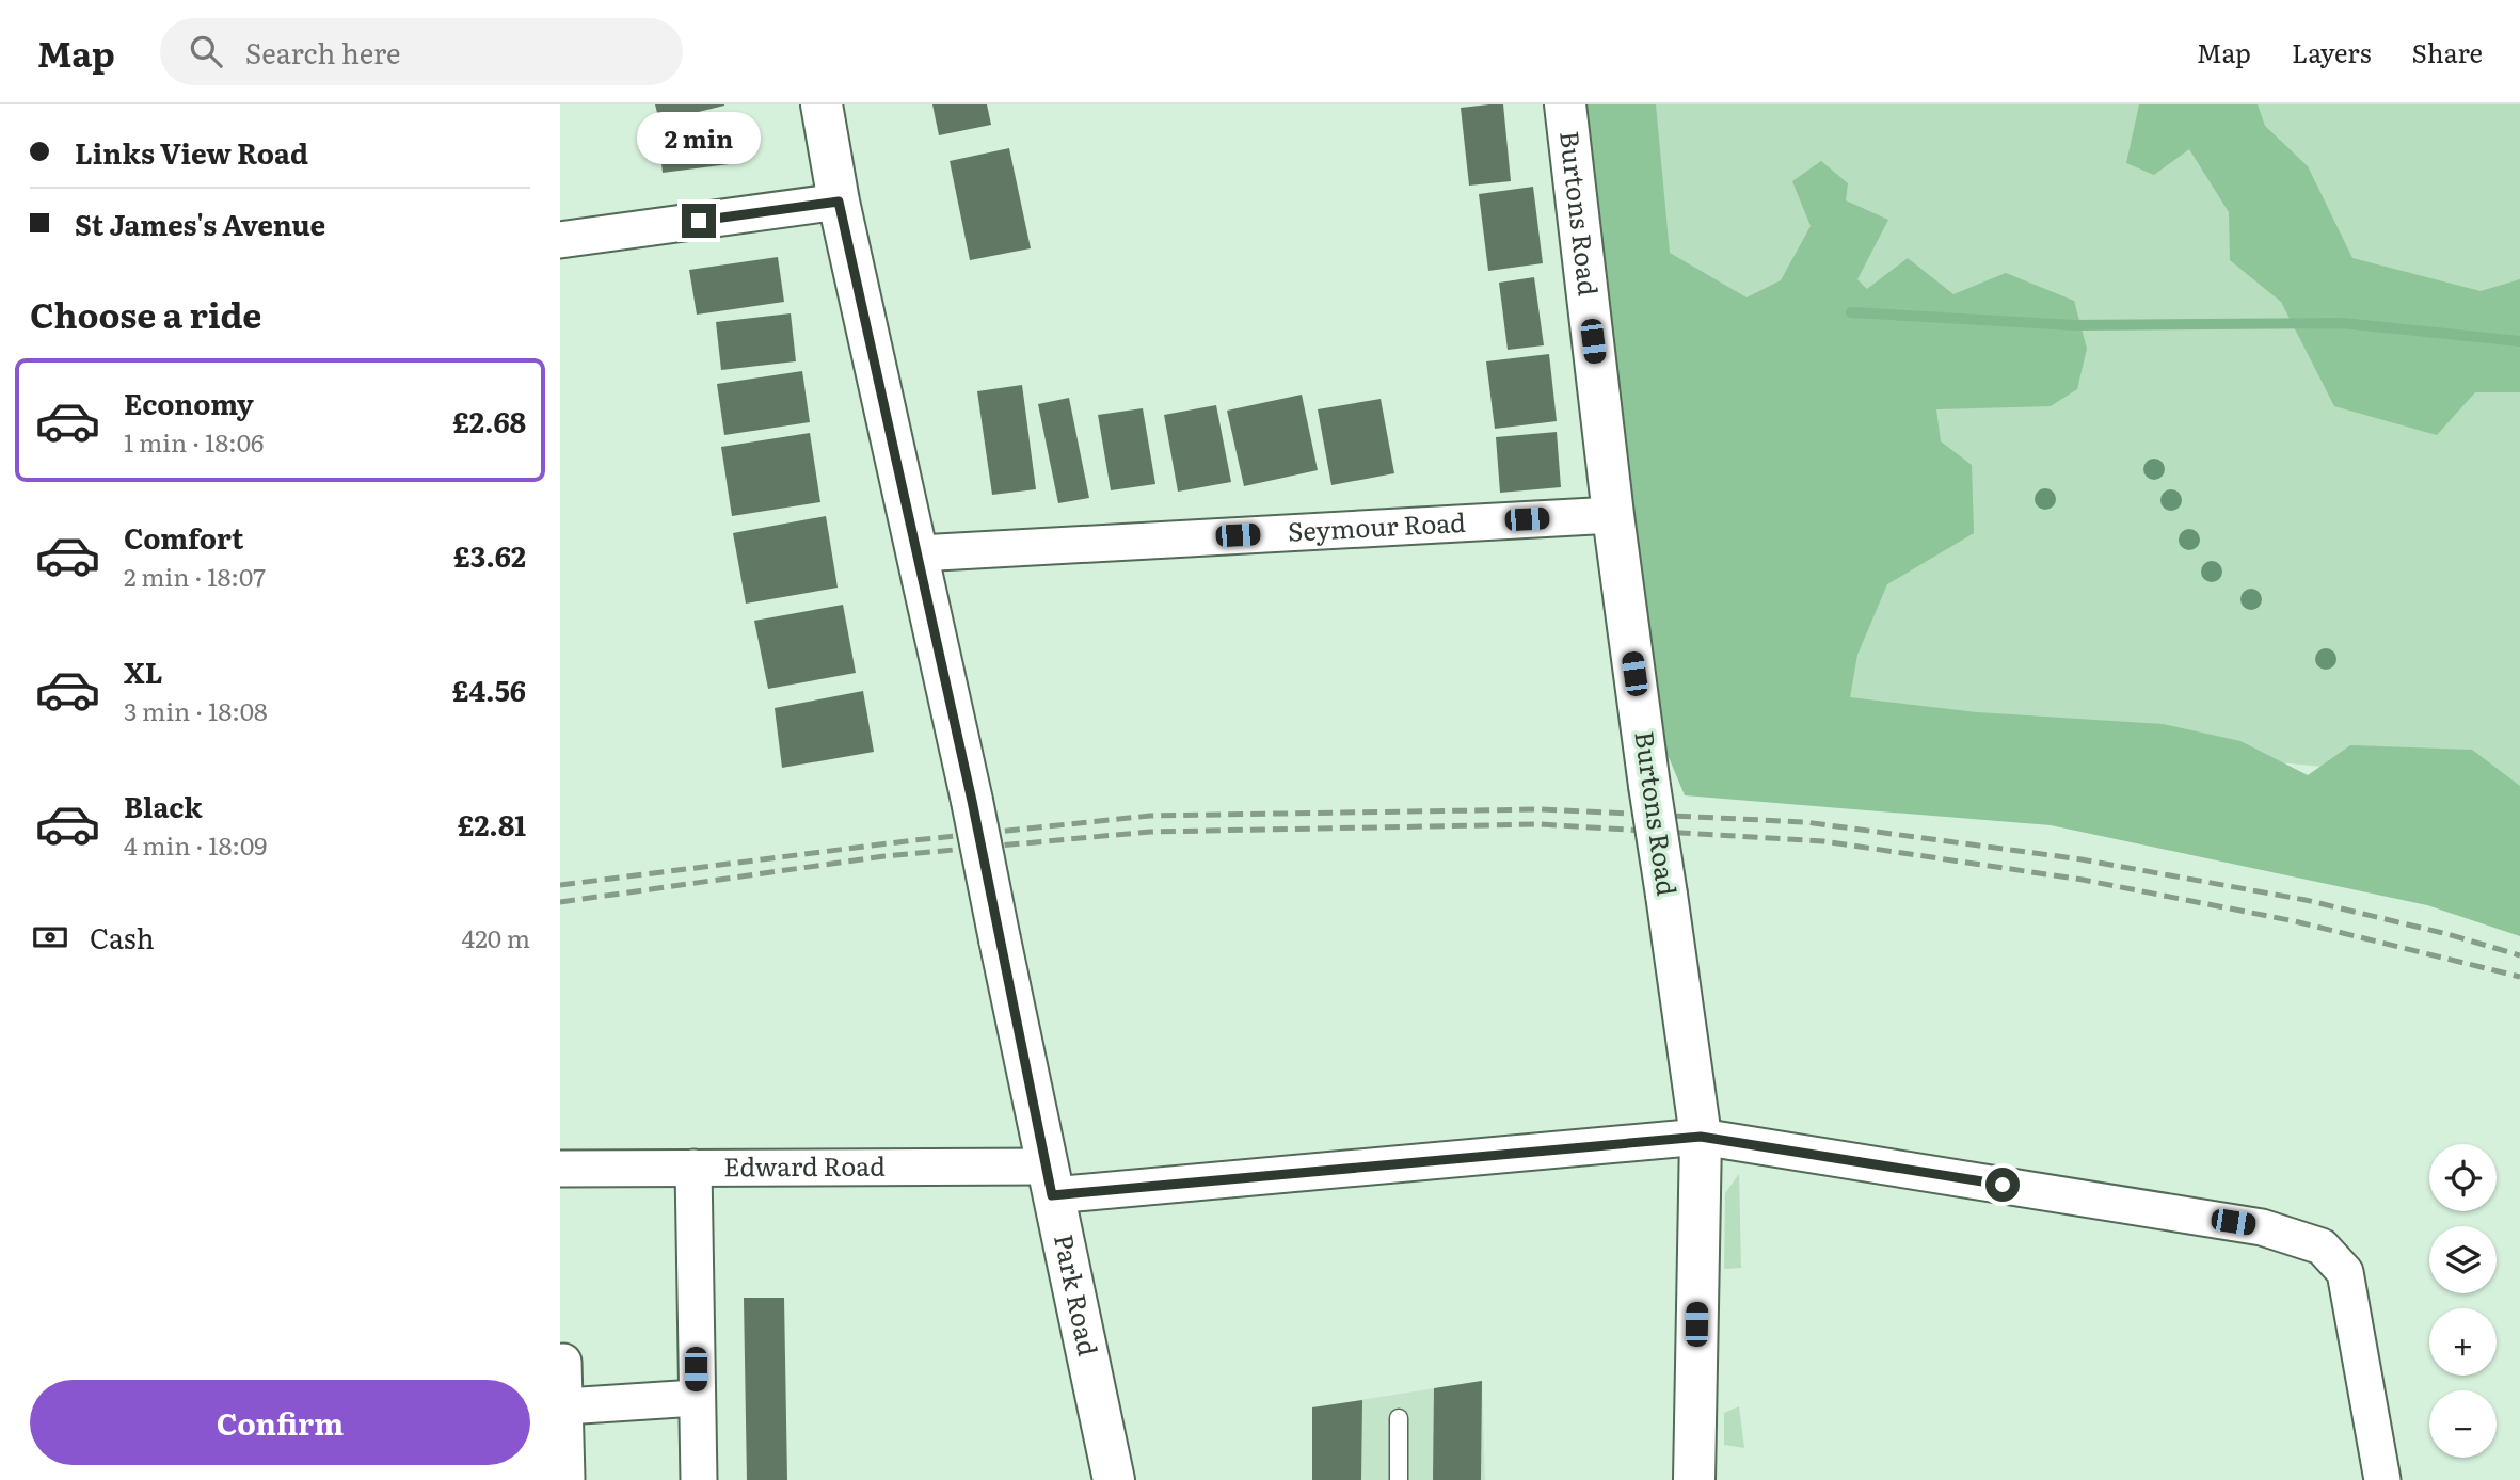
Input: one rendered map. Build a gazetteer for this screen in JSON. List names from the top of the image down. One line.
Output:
{"streets":{"street":["Burtons Road","Seymour Road","Edward Road","Park Road"]},"crossings":[["Burtons Road","Seymour Road"],["Burtons Road","Edward Road"],["Seymour Road","Park Road"],["Edward Road","Park Road"]],"page":{"header":"Map","search":"Search here","nav":["Map","Layers","Share"],"banner":["Links View Road","St James's Avenue"],"bubble":"2 min","heading":"Choose a ride","list":[{"name":"Economy","note":"1 min · 18:06","value":"£2.68"},{"name":"Comfort","note":"2 min · 18:07","value":"£3.62"},{"name":"XL","note":"3 min · 18:08","value":"£4.56"},{"name":"Black","note":"4 min · 18:09","value":"£2.81"}],"pay":["Cash","420 m"],"map_buttons":["+","−"],"buttons":"Confirm"}}
